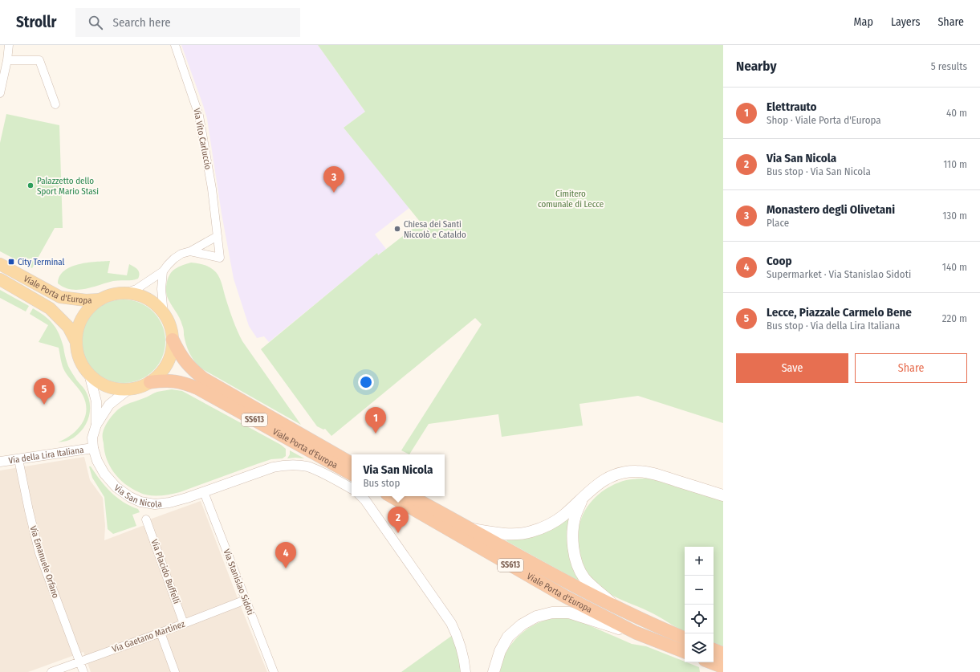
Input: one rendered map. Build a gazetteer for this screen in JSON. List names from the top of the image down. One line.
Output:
{"streets":{"highway":["Viale Porta d'Europa","SS613"],"street":["Via Vito Carluccio","Via della Lira Italiana","Via San Nicola","Via Emanuele Orfano","Via Placido Buffelli","Via Stanislao Sidoti","Via Gaetano Martinez"]},"crossings":[["Viale Porta d'Europa","Via San Nicola"],["Via della Lira Italiana","Via San Nicola"],["Via della Lira Italiana","Via Emanuele Orfano"],["Via San Nicola","Via Stanislao Sidoti"],["Via Emanuele Orfano","Via Gaetano Martinez"],["Via Placido Buffelli","Via Gaetano Martinez"],["Via Stanislao Sidoti","Via Gaetano Martinez"]],"parks":["Cimitero comunale di Lecce"],"places":{"other":["Palazzetto dello Sport Mario Stasi","Chiesa dei Santi Niccolò e Cataldo"],"transit":["City Terminal"]},"page":{"header":"Strollr","search":"Search here","nav":["Map","Layers","Share"],"heading":["Nearby","5 results"],"list":[{"mark":"1","name":"Elettrauto","note":"Shop · Viale Porta d'Europa","value":"40 m"},{"mark":"2","name":"Via San Nicola","note":"Bus stop · Via San Nicola","value":"110 m"},{"mark":"3","name":"Monastero degli Olivetani","note":"Place","value":"130 m"},{"mark":"4","name":"Coop","note":"Supermarket · Via Stanislao Sidoti","value":"140 m"},{"mark":"5","name":"Lecce, Piazzale Carmelo Bene","note":"Bus stop · Via della Lira Italiana","value":"220 m"}],"pins":["3","5","1","2","4"],"buttons":["Save","Share"],"popup":["Via San Nicola","Bus stop"],"map_buttons":["+","−"]}}
